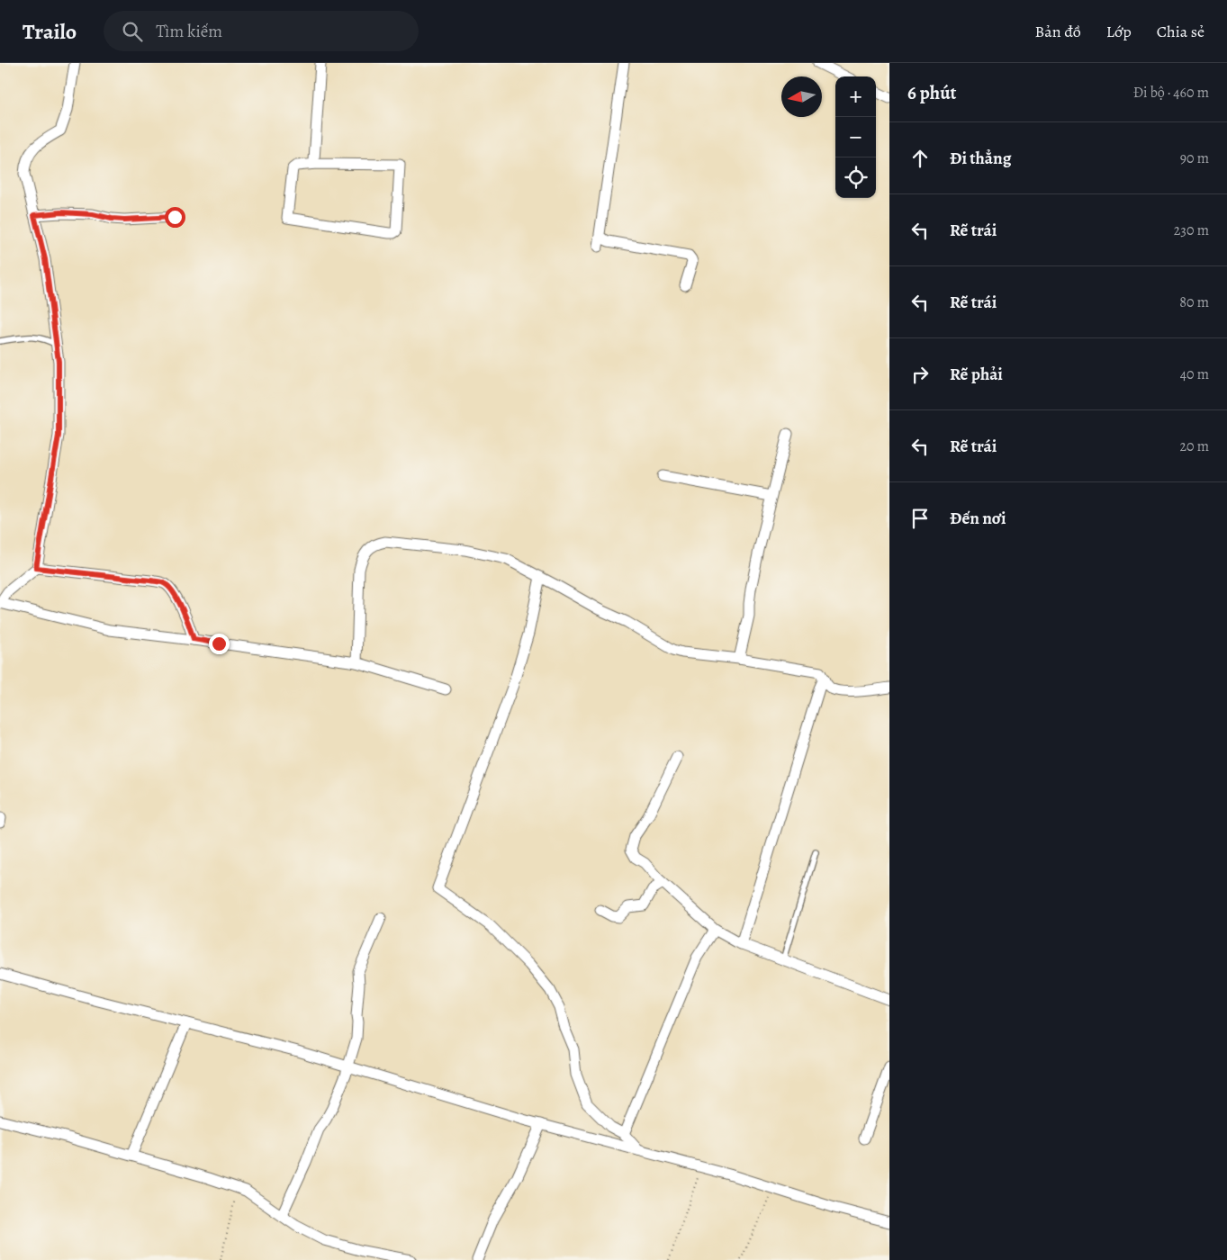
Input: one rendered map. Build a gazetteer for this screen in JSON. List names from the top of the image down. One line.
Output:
{"north":"left","page":{"header":"Trailo","search":"Tìm kiếm","nav":["Bản đồ","Lớp","Chia sẻ"],"heading":["6 phút","Đi bộ · 460 m"],"map_buttons":["+","−"],"list":[["Đi thẳng","90 m"],["Rẽ trái","230 m"],["Rẽ trái","80 m"],["Rẽ phải","40 m"],["Rẽ trái","20 m"],"Đến nơi"]}}
